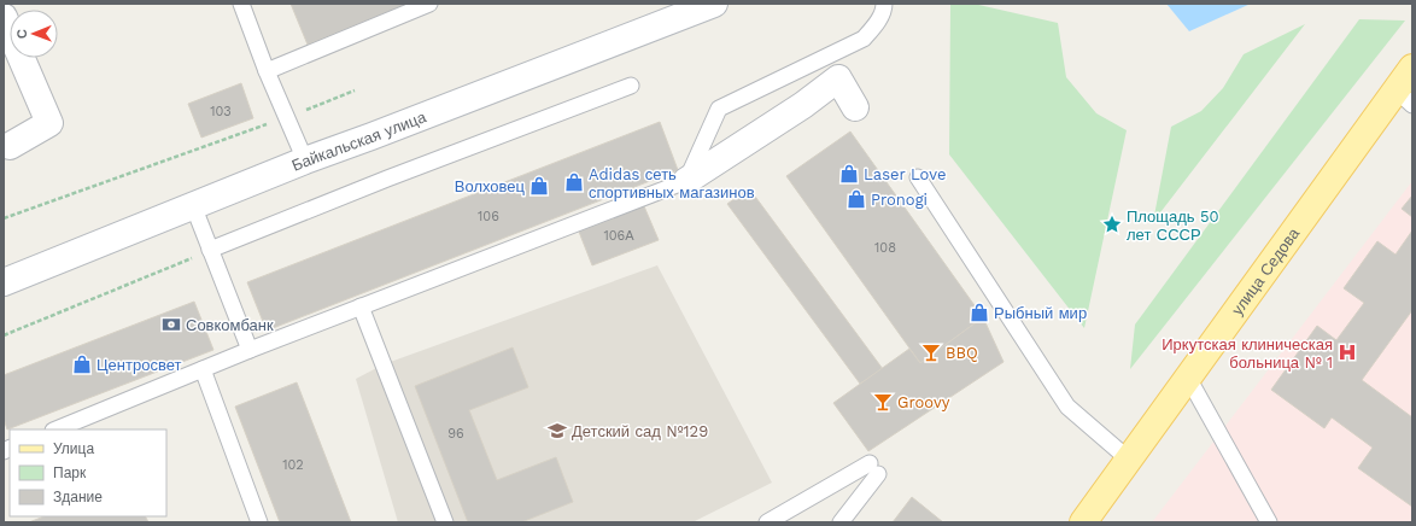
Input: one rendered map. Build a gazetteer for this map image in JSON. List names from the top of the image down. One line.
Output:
{"streets":{"main road":["Байкальская улица","улица Седова"]},"places":{"shop":["Laser Love","Adidas сеть спортивных магазинов","Волховец","Pronogi","Рыбный мир","Центросвет"],"place":["Площадь 50 лет СССР"],"bank":["Совкомбанк"],"bar":["BBQ","Groovy"],"hospital":["Иркутская клиническая больница № 1"],"school or university":["Детский сад №129"]},"house_numbers":["103","106","106А","108","96","102"],"legend":["Улица","Парк","Здание"],"north":"left"}
